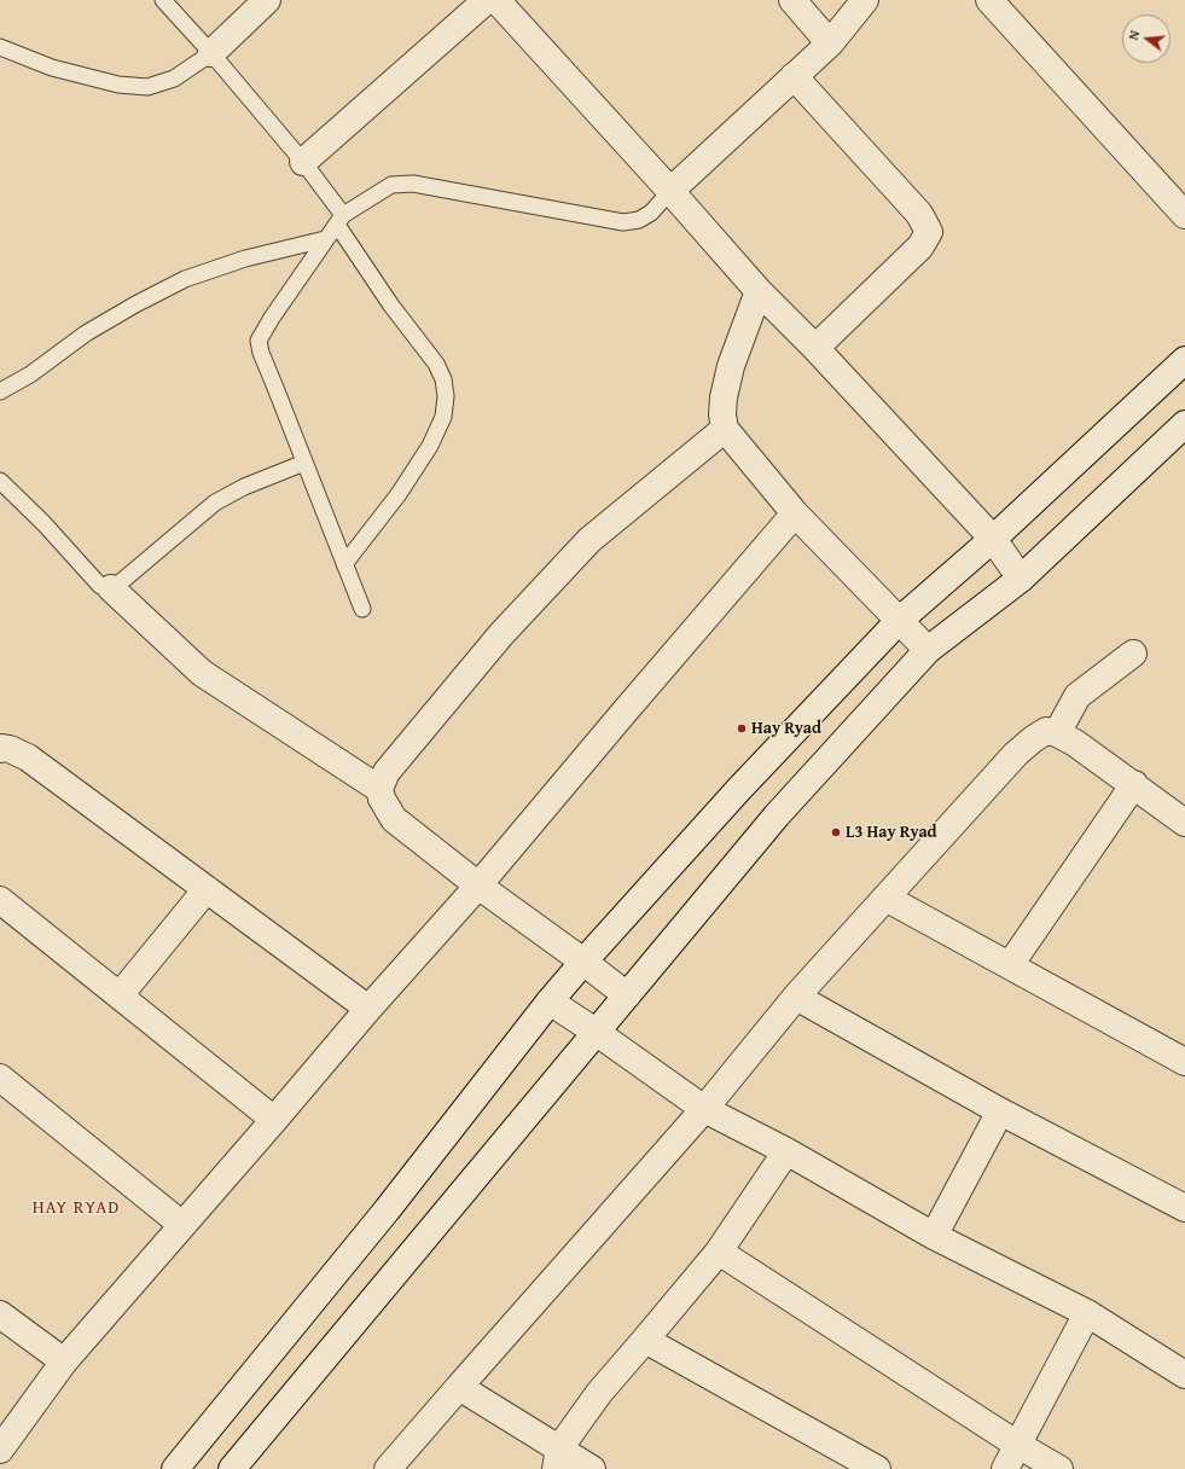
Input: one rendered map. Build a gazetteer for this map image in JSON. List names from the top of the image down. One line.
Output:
{"districts":["HAY RYAD"],"places":["Hay Ryad","L3 Hay Ryad"],"north":"left"}
